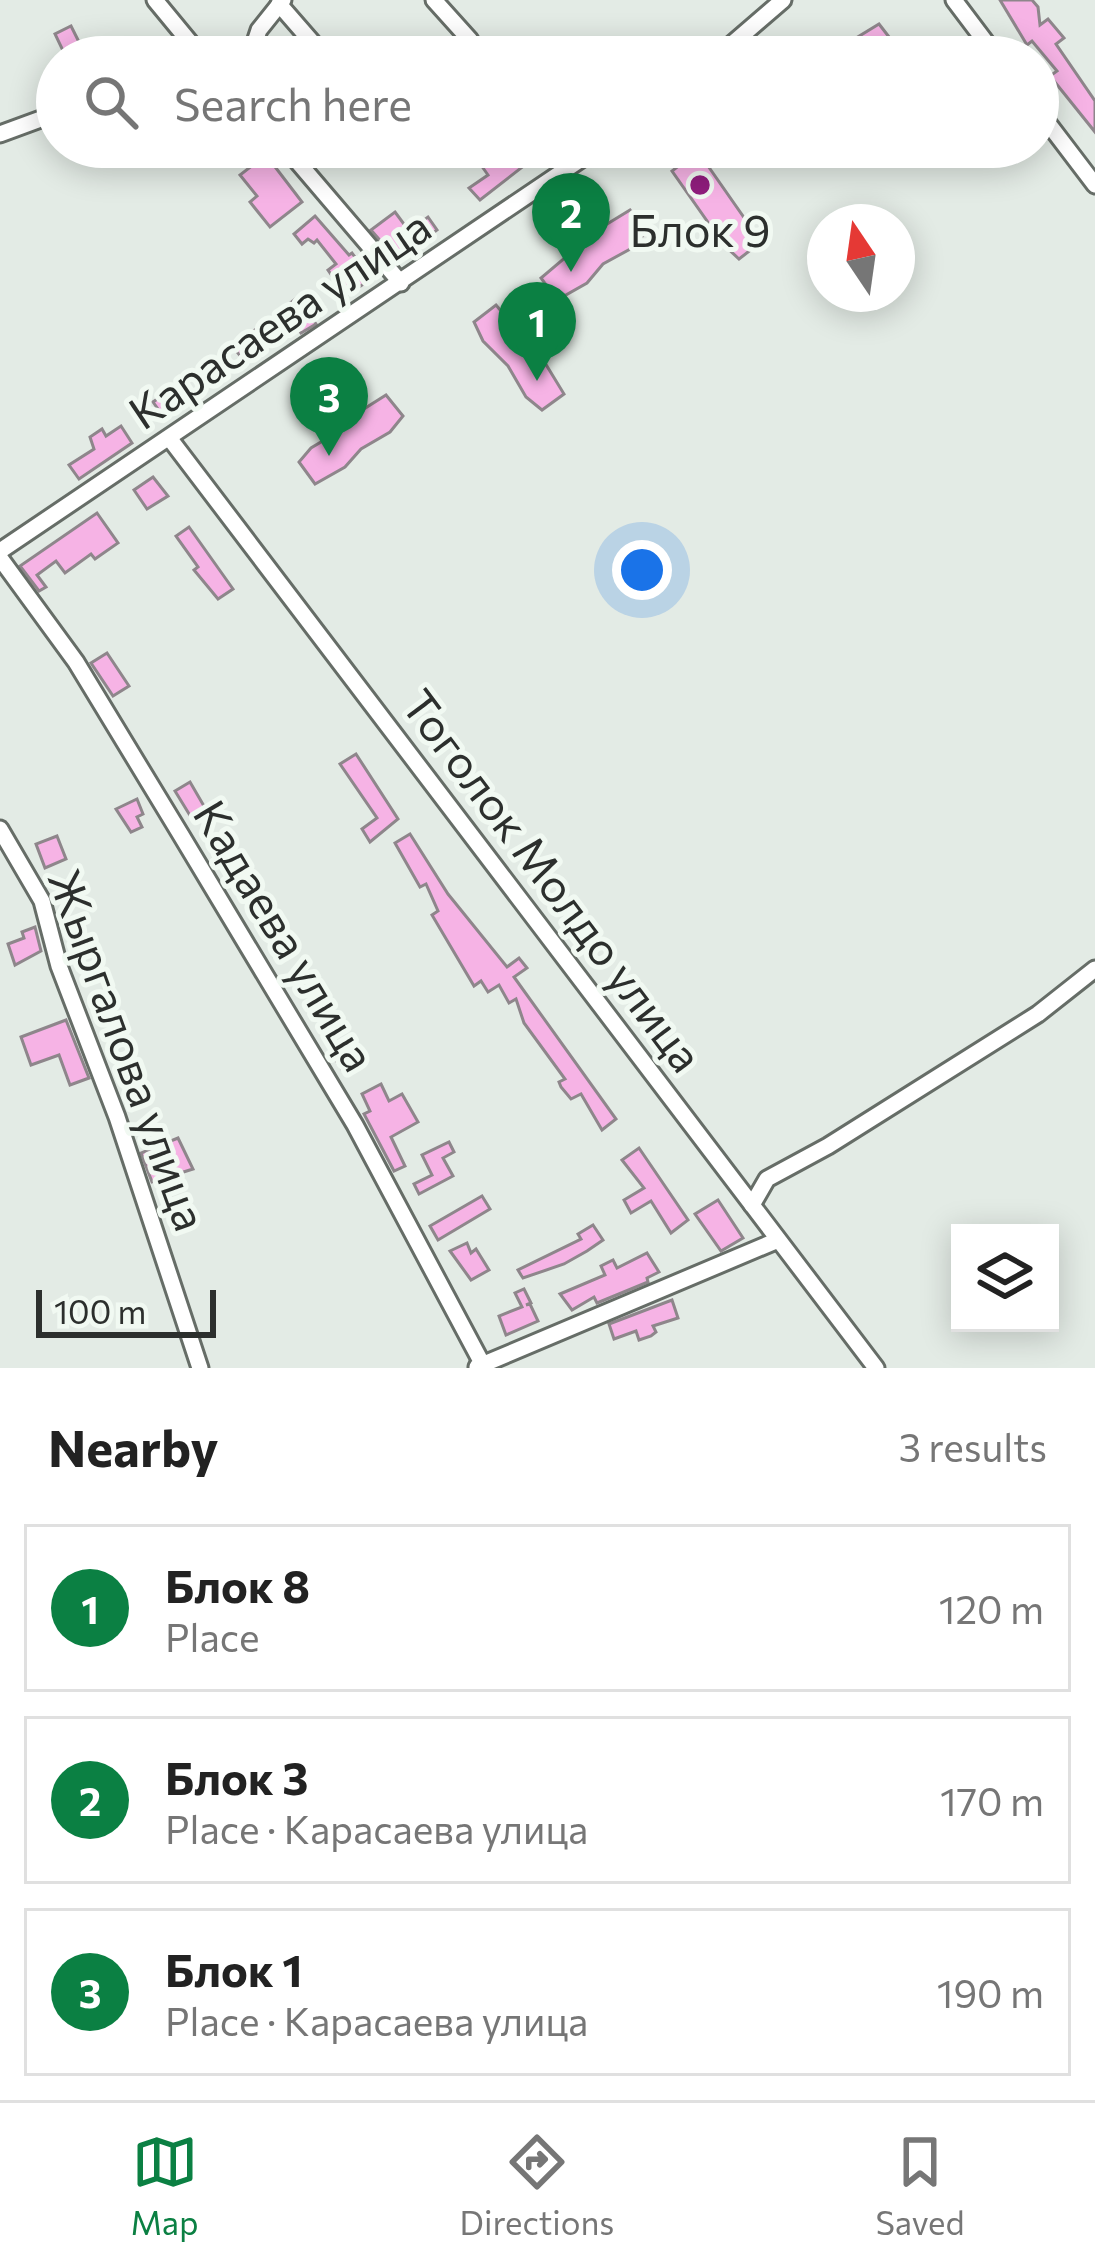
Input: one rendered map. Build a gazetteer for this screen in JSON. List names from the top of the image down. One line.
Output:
{"streets":{"street":["Карасаева улица","Тоголок Молдо улица","Кадаева улица","Жыргалова улица"]},"crossings":[["Карасаева улица","Тоголок Молдо улица"],["Карасаева улица","Кадаева улица"]],"places":["Блок 9"],"scale_bar":"100 m","north":"top","page":{"search":"Search here","pins":["2","1","3"],"scale":"100 m","heading":["Nearby","3 results"],"list":[{"mark":"1","name":"Блок 8","note":"Place","value":"120 m"},{"mark":"2","name":"Блок 3","note":"Place · Карасаева улица","value":"170 m"},{"mark":"3","name":"Блок 1","note":"Place · Карасаева улица","value":"190 m"}],"nav":["Map","Directions","Saved"]}}
